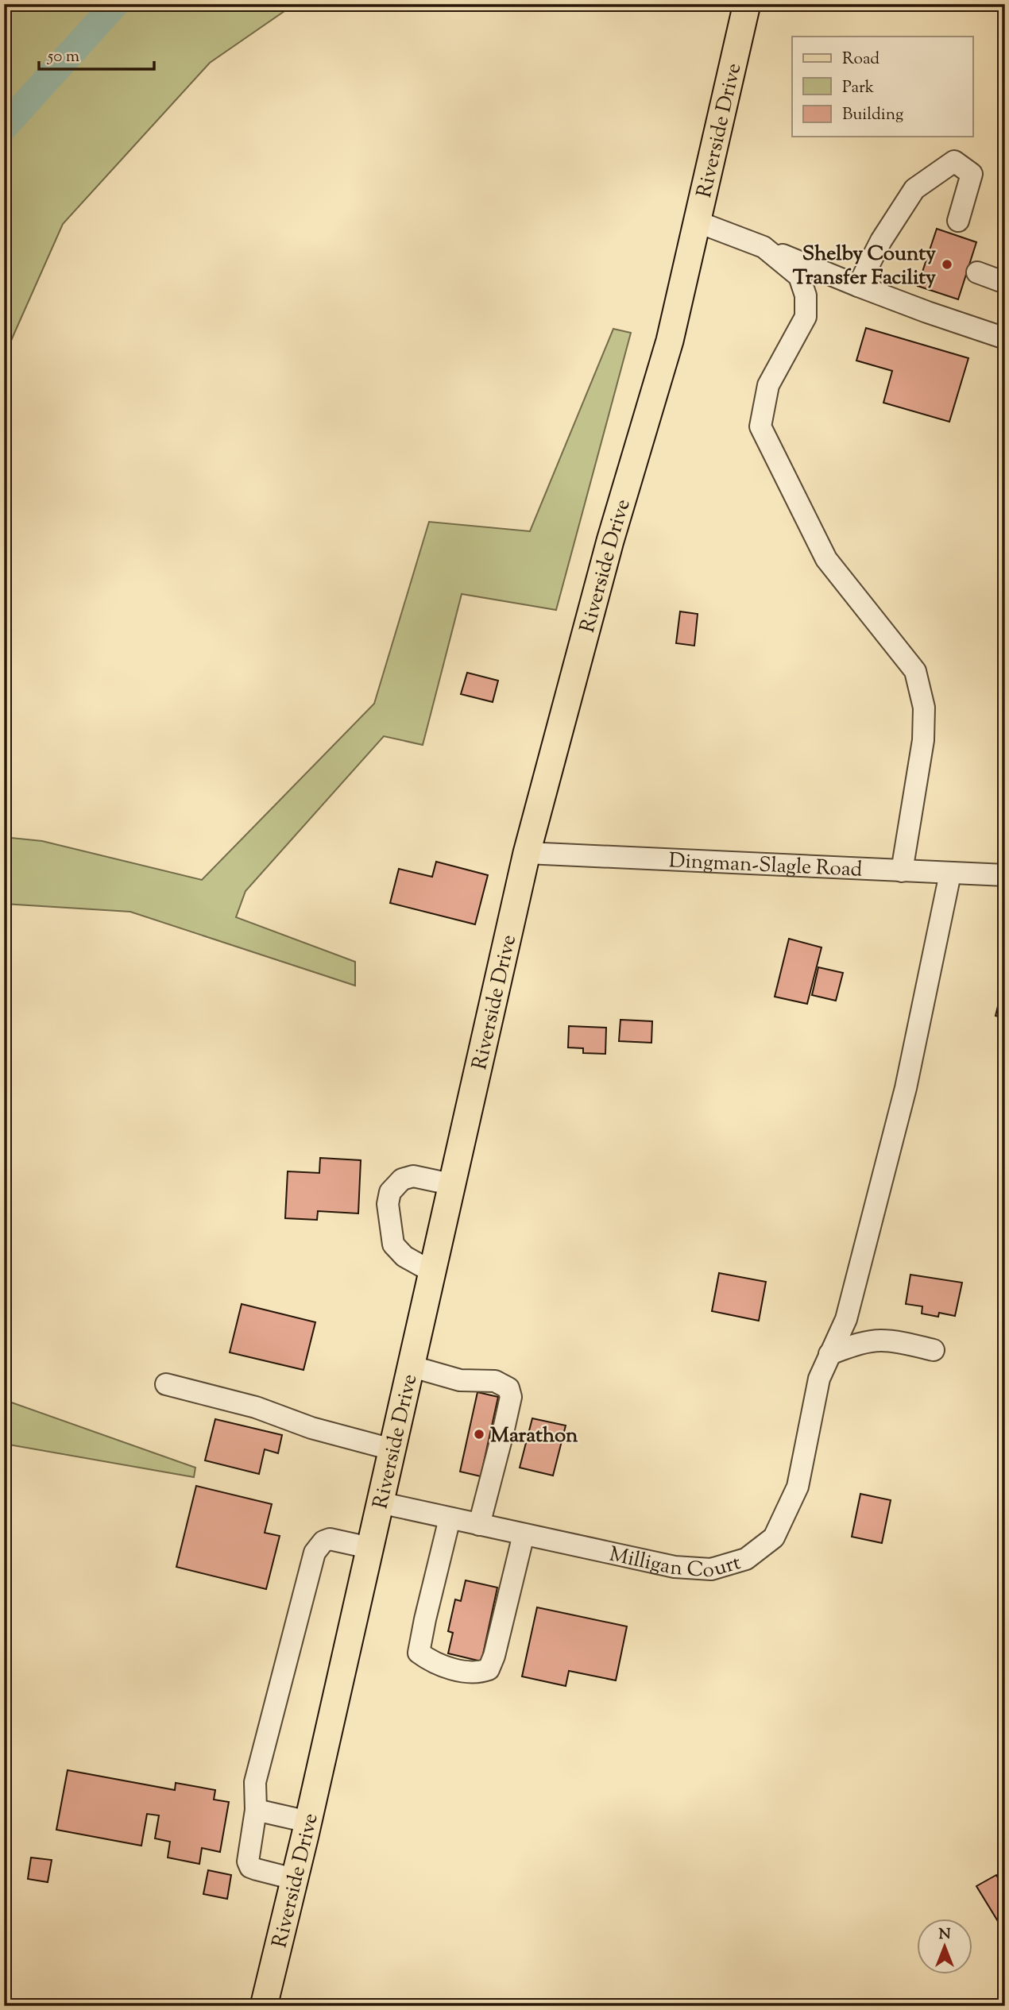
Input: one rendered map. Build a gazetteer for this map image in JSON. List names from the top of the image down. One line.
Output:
{"streets":{"main road":["Riverside Drive"],"street":["Dingman-Slagle Road","Milligan Court"]},"crossings":[["Riverside Drive","Dingman-Slagle Road"],["Riverside Drive","Milligan Court"],["Dingman-Slagle Road","Milligan Court"]],"places":["Shelby County Transfer Facility","Marathon"],"legend":["Road","Park","Building"],"scale_bar":"50 m","north":"top"}
